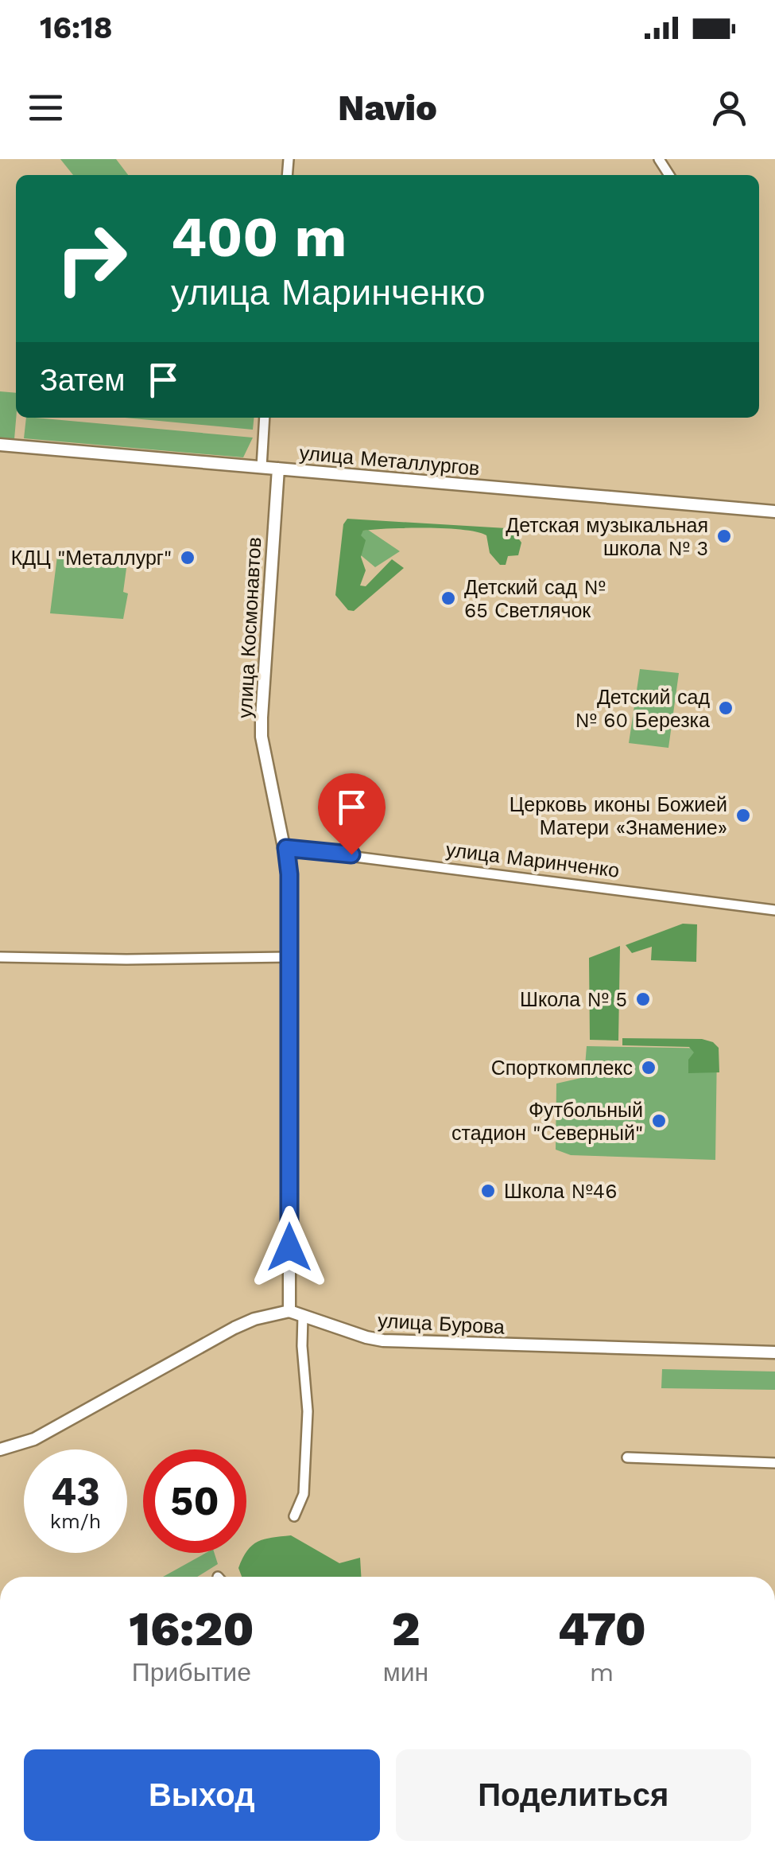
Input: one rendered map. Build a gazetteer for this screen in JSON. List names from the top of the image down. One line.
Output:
{"streets":{"main road":["улица Металлургов","улица Космонавтов","улица Бурова"],"street":["улица Маринченко"]},"crossings":[["улица Металлургов","улица Космонавтов"],["улица Космонавтов","улица Маринченко"],["улица Космонавтов","улица Бурова"]],"places":["Детская музыкальная школа № 3","КДЦ \"Металлург\"","Детский сад № 65 Светлячок","Детский сад № 60 Березка","Церковь иконы Божией Матери «Знамение»","Школа № 5","Спорткомплекс","Футбольный стадион \"Северный\"","Школа №46"],"page":{"status":"16:18","header":"Navio","turn":["400 m","улица Маринченко"],"then":"Затем","speed":"43 km/h","limit":"50","eta":["16:20","Прибытие","2","мин","470","m"],"buttons":["Выход","Поделиться"]}}
